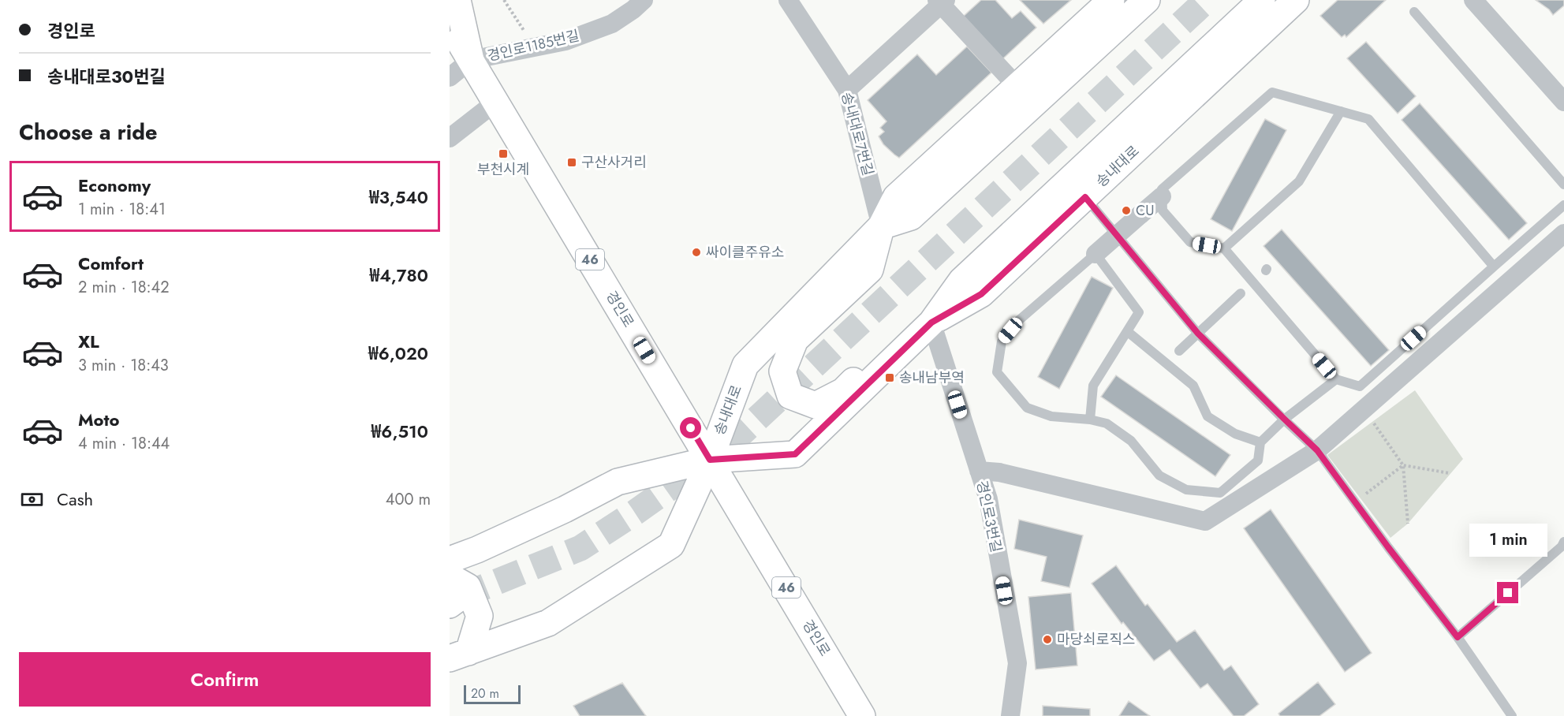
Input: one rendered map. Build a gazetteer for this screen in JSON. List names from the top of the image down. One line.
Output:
{"streets":{"main road":["송내대로","46","경인로"],"street":["경인로1185번길","송내대로7번길","경인로3번길"]},"crossings":[["경인로1185번길","경인로"],["송내대로7번길","송내대로"],["송내대로","경인로"],["송내대로","경인로3번길"]],"places":{"transit":["부천시계","구산사거리","송내남부역"],"other":["CU","싸이클주유소","마당쇠로직스"]},"scale_bar":"20 m","page":{"banner":["경인로","송내대로30번길"],"heading":"Choose a ride","list":[{"name":"Economy","note":"1 min · 18:41","value":"₩3,540"},{"name":"Comfort","note":"2 min · 18:42","value":"₩4,780"},{"name":"XL","note":"3 min · 18:43","value":"₩6,020"},{"name":"Moto","note":"4 min · 18:44","value":"₩6,510"}],"pay":["Cash","400 m"],"bubble":"1 min","buttons":"Confirm","scale":"20 m"}}
